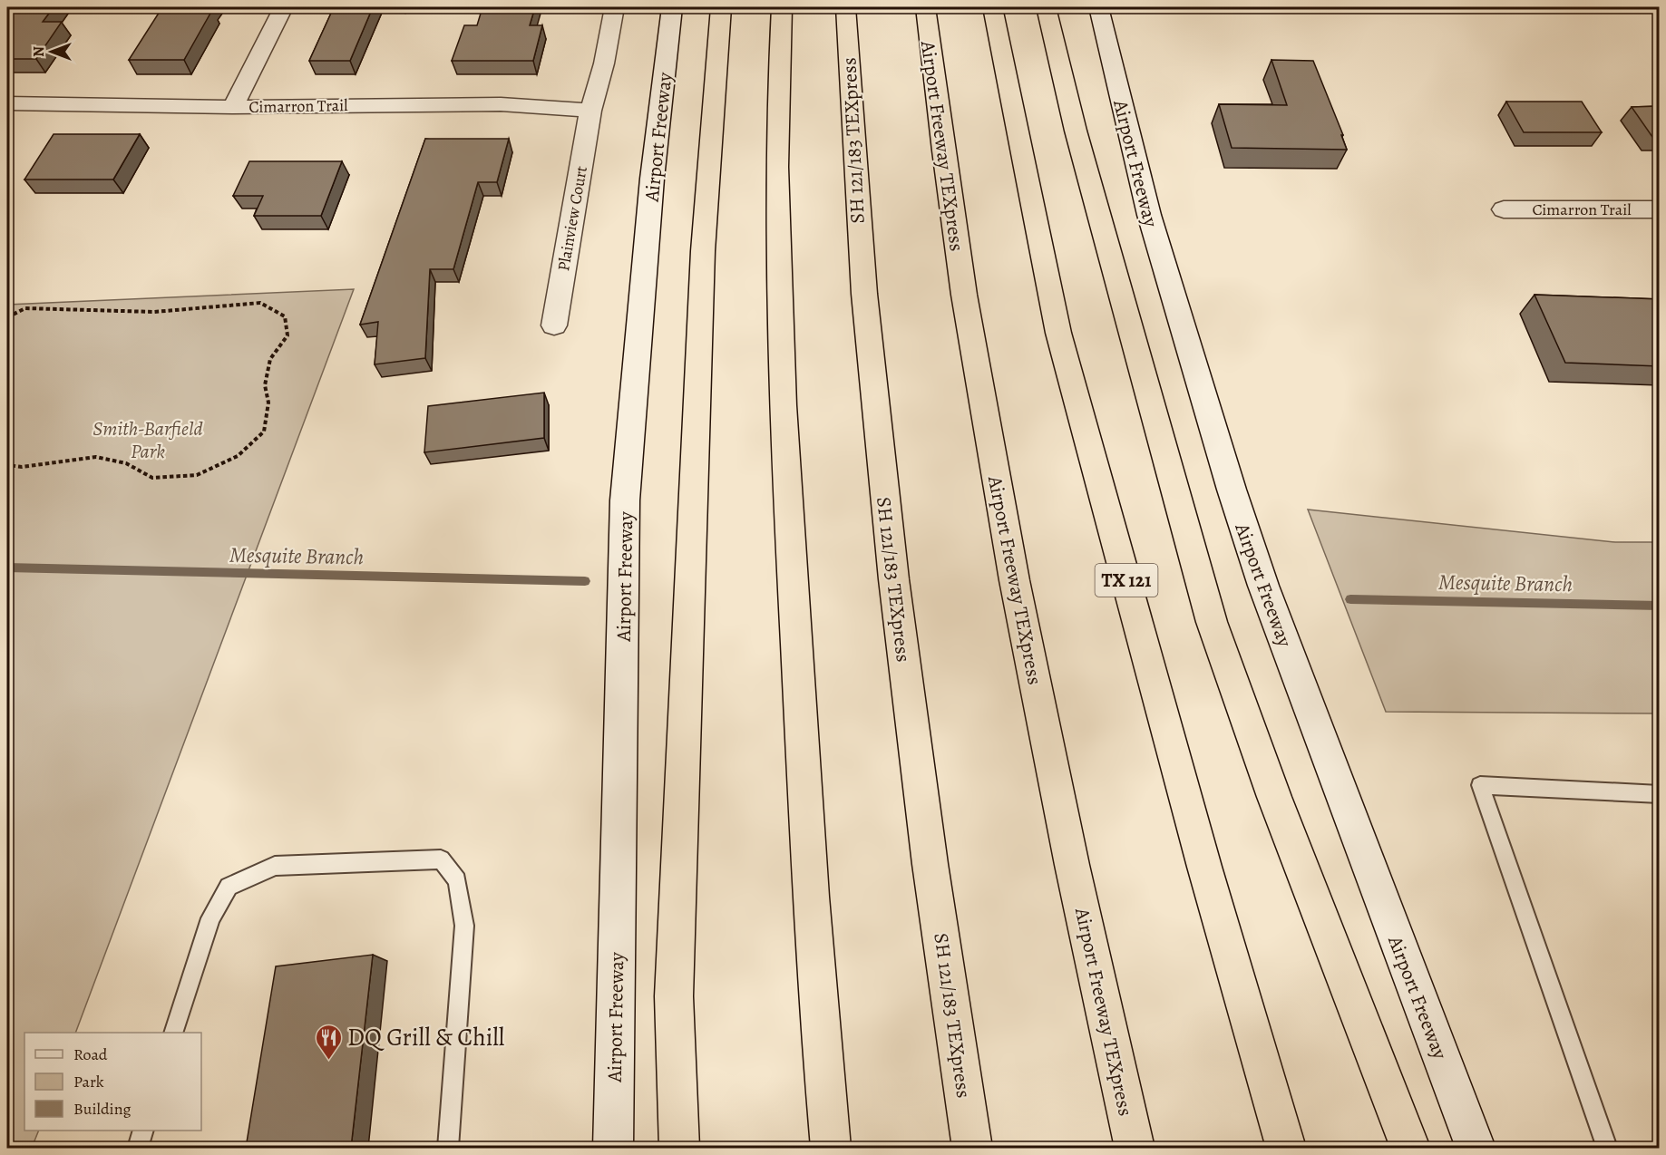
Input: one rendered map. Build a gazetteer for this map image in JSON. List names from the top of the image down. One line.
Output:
{"streets":{"highway":["SH 121/183 TEXpress","Airport Freeway TEXpress","TX 121"],"main road":["Cimarron Trail","Airport Freeway","Plainview Court"]},"crossings":[["Cimarron Trail","Plainview Court"]],"water":["Mesquite Branch"],"parks":["Smith-Barfield Park"],"places":{"restaurant":["DQ Grill & Chill"]},"legend":["Road","Park","Building"],"north":"left"}
